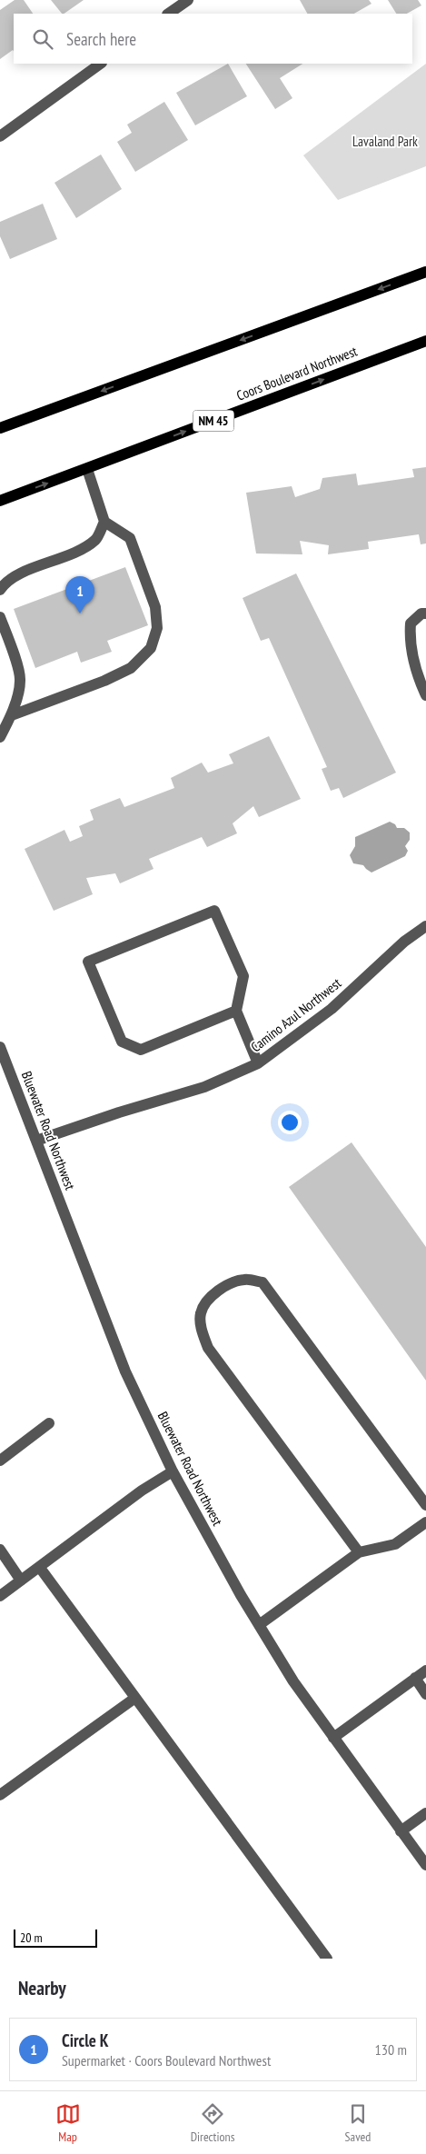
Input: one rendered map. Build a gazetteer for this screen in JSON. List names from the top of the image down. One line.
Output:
{"streets":{"main road":["Coors Boulevard Northwest","NM 45"],"street":["Camino Azul Northwest","Bluewater Road Northwest"]},"crossings":[["Camino Azul Northwest","Bluewater Road Northwest"]],"parks":["Lavaland Park"],"scale_bar":"20 m","page":{"search":"Search here","pins":"1","scale":"20 m","heading":"Nearby","list":[{"mark":"1","name":"Circle K","note":"Supermarket · Coors Boulevard Northwest","value":"130 m"}],"nav":["Map","Directions","Saved"]}}
